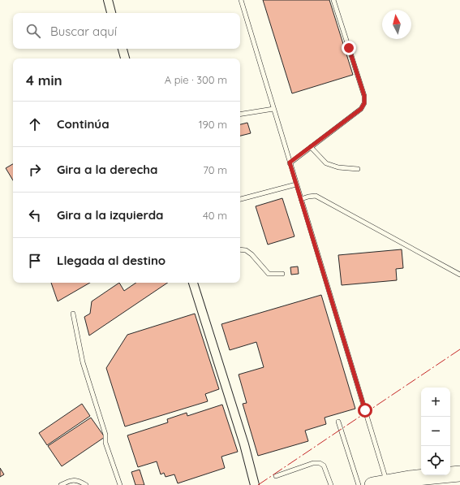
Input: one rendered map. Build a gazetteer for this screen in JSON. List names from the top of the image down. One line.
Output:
{"north":"top","page":{"search":"Buscar aquí","heading":["4 min","A pie · 300 m"],"list":[["Continúa","190 m"],["Gira a la derecha","70 m"],["Gira a la izquierda","40 m"],"Llegada al destino"],"map_buttons":["+","−"]}}
